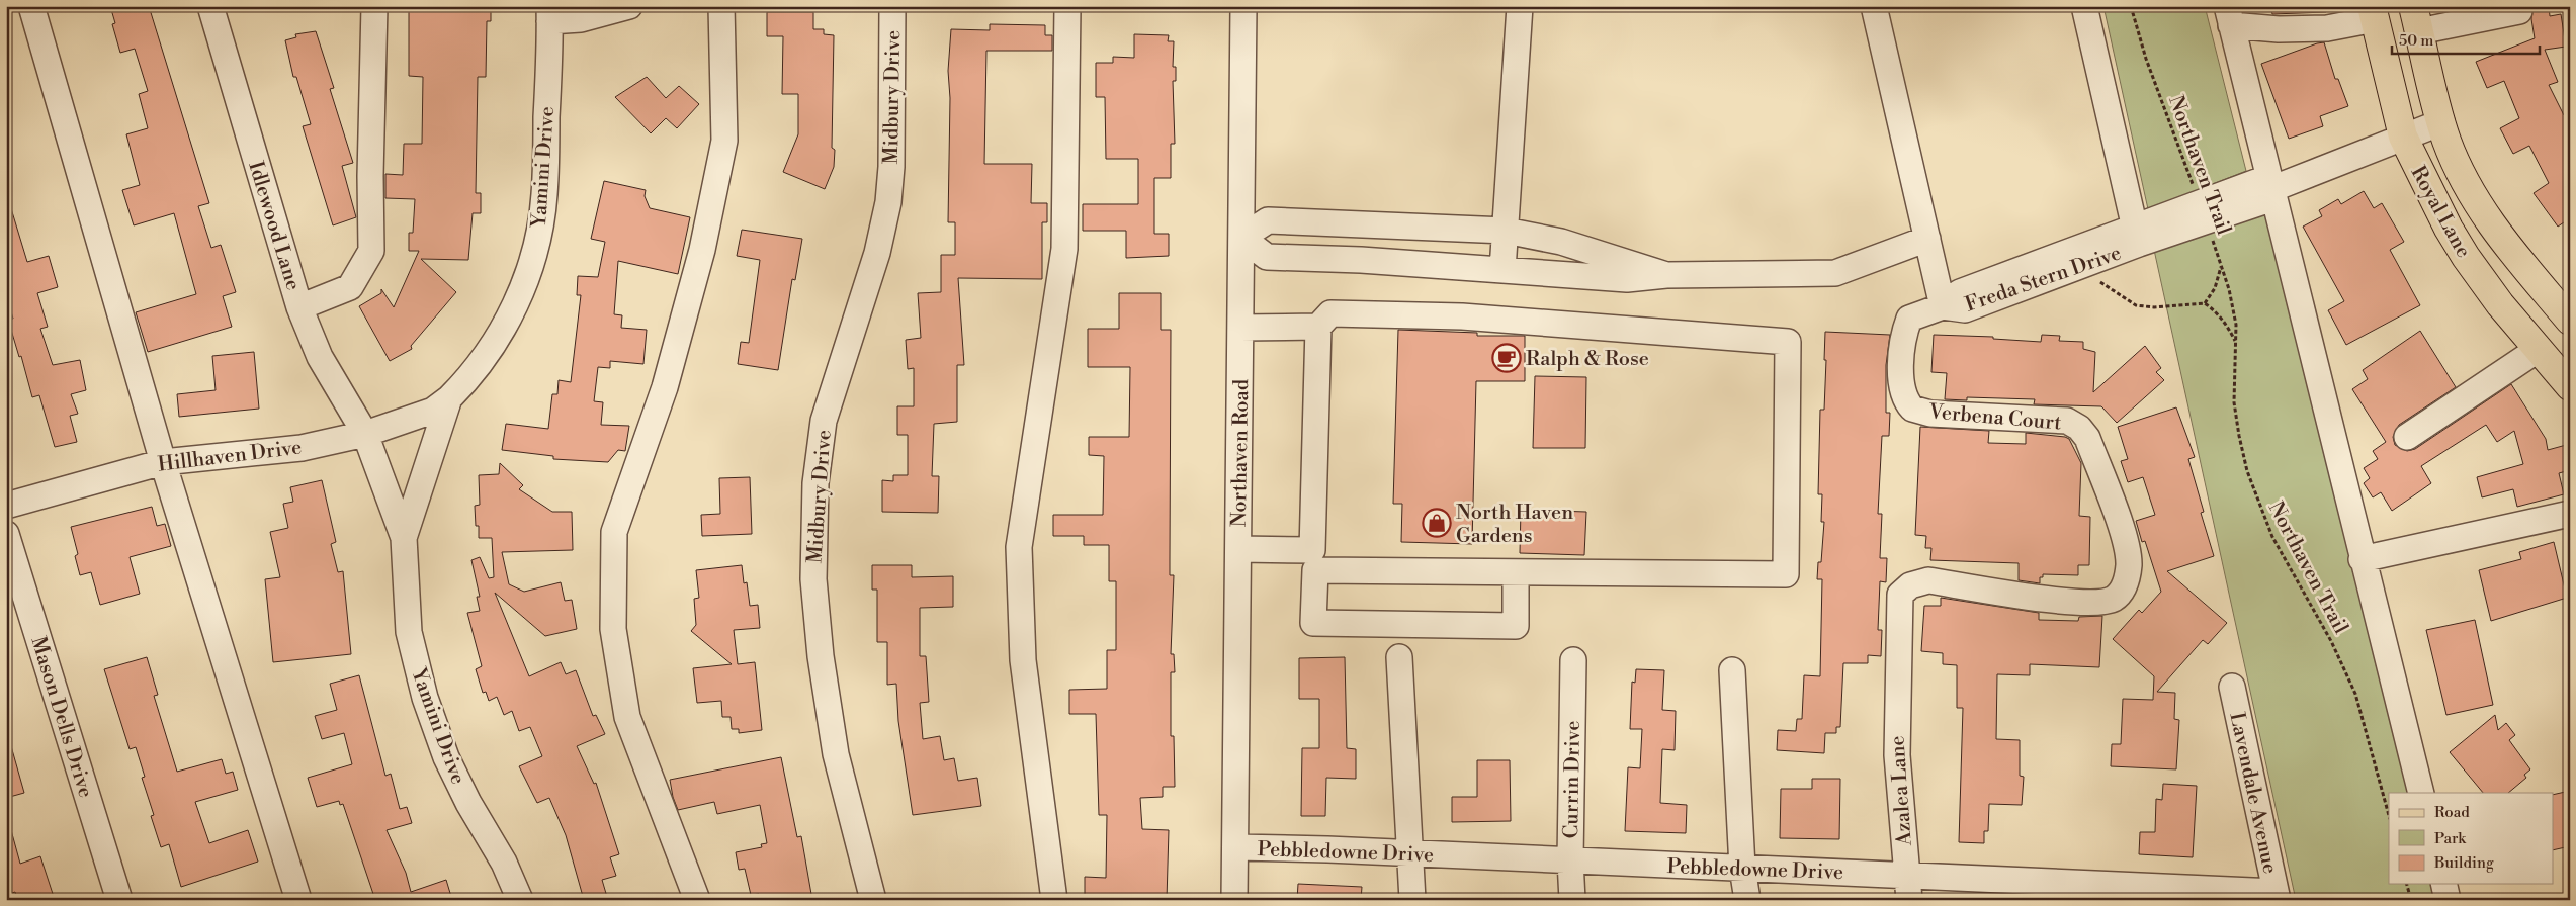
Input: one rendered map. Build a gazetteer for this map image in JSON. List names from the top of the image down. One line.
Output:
{"streets":{"main road":["Royal Lane"],"street":["Midbury Drive","Yamini Drive","Idlewood Lane","Freda Stern Drive","Verbena Court","Northaven Road","Hillhaven Drive","Mason Dells Drive","Currin Drive","Azalea Lane","Lavendale Avenue","Pebbledowne Drive"],"path":["Northaven Trail"]},"crossings":[["Northaven Trail","Freda Stern Drive"],["Yamini Drive","Idlewood Lane"],["Yamini Drive","Hillhaven Drive"],["Idlewood Lane","Hillhaven Drive"],["Freda Stern Drive","Verbena Court"],["Verbena Court","Azalea Lane"],["Northaven Road","Pebbledowne Drive"],["Currin Drive","Pebbledowne Drive"],["Azalea Lane","Pebbledowne Drive"],["Lavendale Avenue","Pebbledowne Drive"]],"places":{"cafe":["Ralph & Rose"],"shop":["North Haven Gardens"]},"legend":["Road","Park","Building"],"scale_bar":"50 m"}
